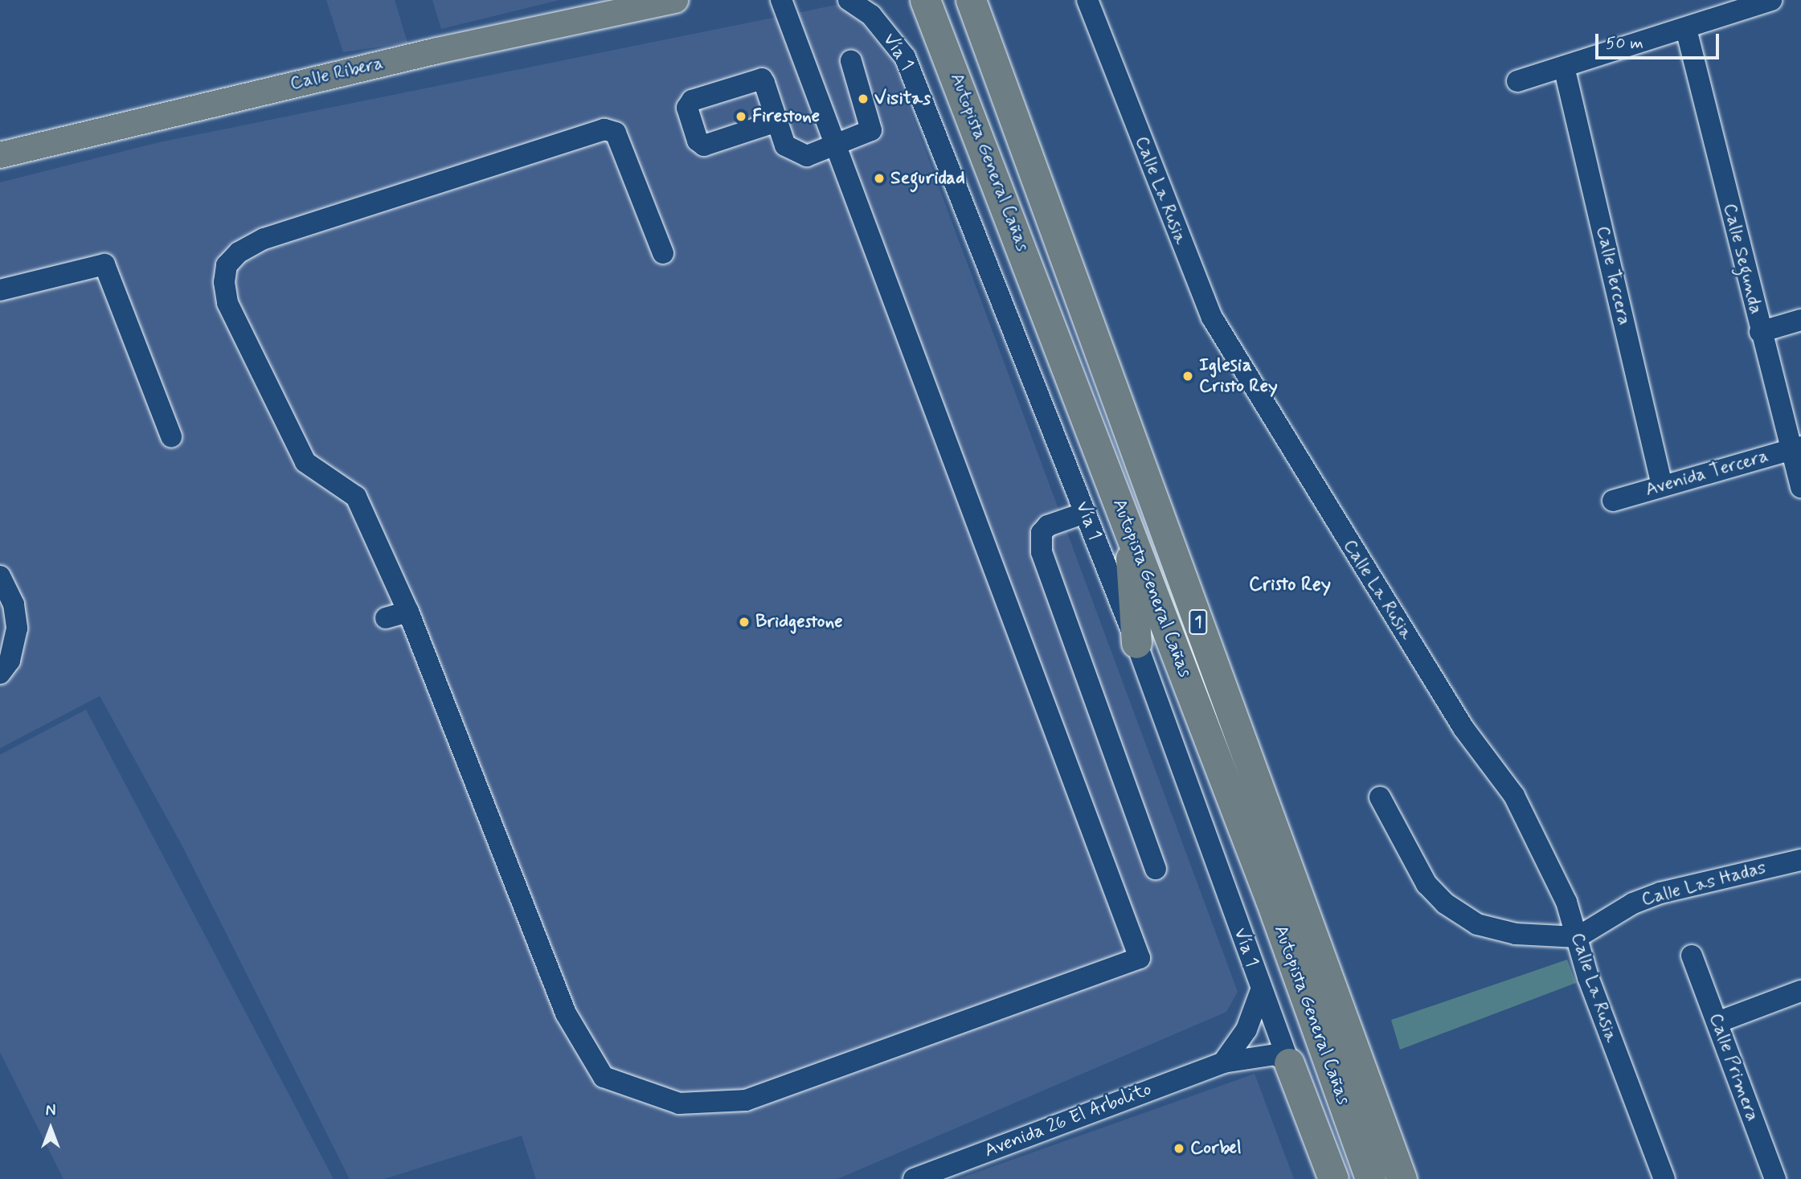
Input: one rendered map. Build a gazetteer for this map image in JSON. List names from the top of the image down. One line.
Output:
{"streets":{"highway":["Autopista General Cañas","1"],"main road":["Calle Ribera"],"street":["Vía 1","Calle La Rusia","Calle Segunda","Calle Tercera","Avenida Tercera","Calle Las Hadas","Calle Primera","Avenida 26 El Arbolito"]},"crossings":[["Vía 1","Avenida 26 El Arbolito"],["Calle La Rusia","Calle Las Hadas"],["Calle Segunda","Avenida Tercera"],["Calle Tercera","Avenida Tercera"]],"districts":["Cristo Rey"],"places":["Visitas","Firestone","Seguridad","Iglesia Cristo Rey","Bridgestone","Corbel"],"scale_bar":"50 m","north":"top"}
